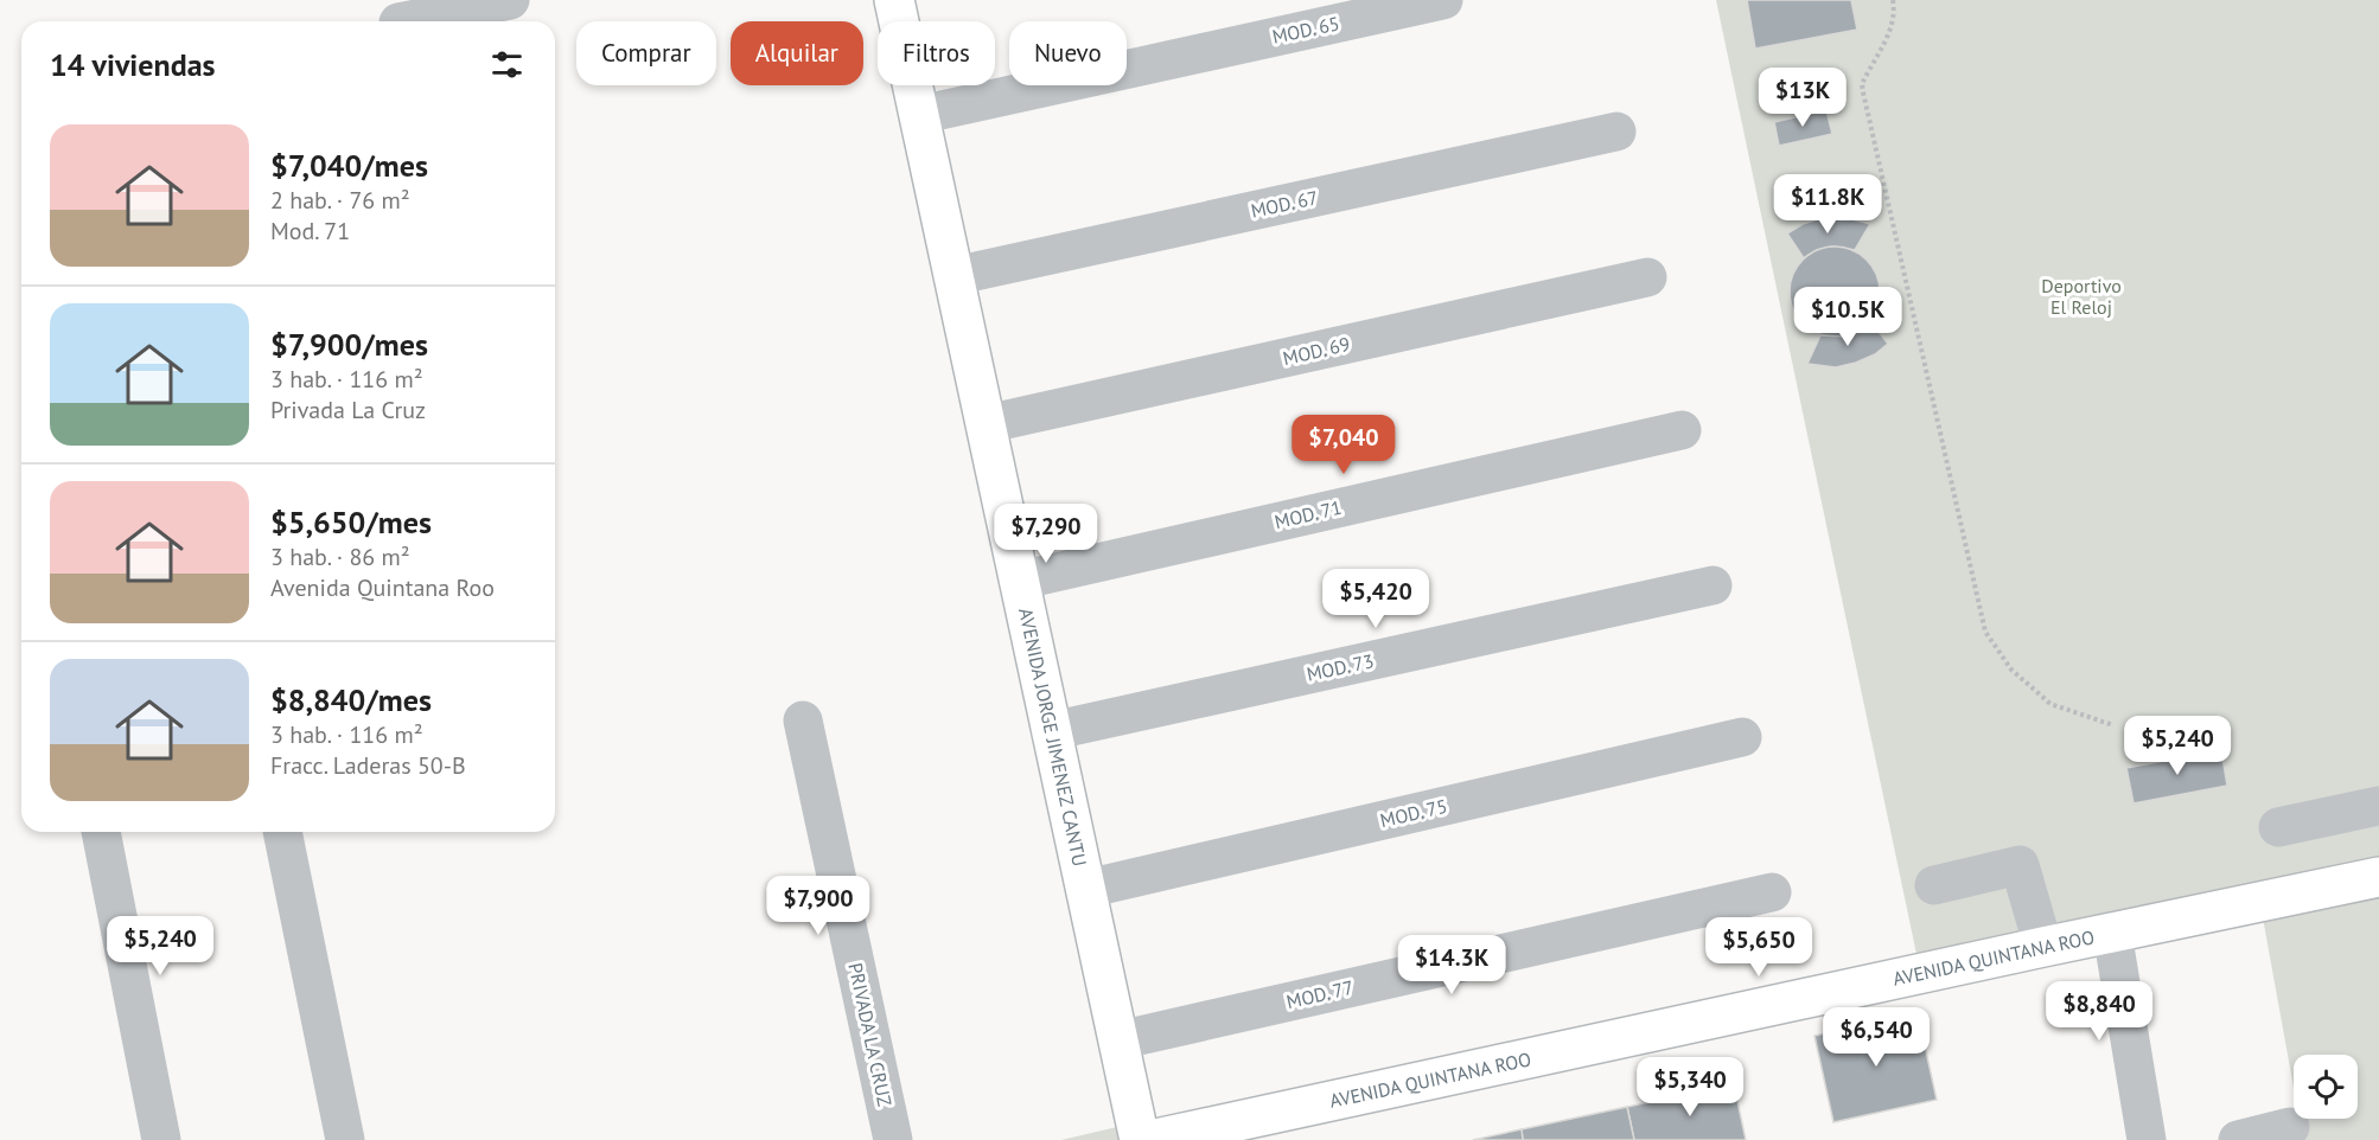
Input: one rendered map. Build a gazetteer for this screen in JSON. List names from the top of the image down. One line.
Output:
{"streets":{"main road":["AVENIDA JORGE JIMENEZ CANTU","AVENIDA QUINTANA ROO"],"street":["MOD. 65","MOD. 67","MOD. 69","MOD. 71","MOD. 73","MOD. 75","MOD. 77","PRIVADA LA CRUZ"]},"crossings":[["MOD. 65","AVENIDA JORGE JIMENEZ CANTU"],["MOD. 67","AVENIDA JORGE JIMENEZ CANTU"],["MOD. 69","AVENIDA JORGE JIMENEZ CANTU"],["MOD. 71","AVENIDA JORGE JIMENEZ CANTU"],["MOD. 73","AVENIDA JORGE JIMENEZ CANTU"],["AVENIDA JORGE JIMENEZ CANTU","MOD. 75"],["AVENIDA JORGE JIMENEZ CANTU","MOD. 77"]],"parks":["Deportivo El Reloj"],"page":{"chip":["Comprar","Alquilar","Filtros","Nuevo"],"heading":"14 viviendas","price":["$13K","$11.8K","$10.5K","$7,040","$7,290","$5,420","$5,240","$7,900","$5,240","$5,650","$14.3K","$8,840","$6,540","$5,340"],"list":[{"name":"$7,040/mes","note":"2 hab. · 76 m² · Mod. 71"},{"name":"$7,900/mes","note":"3 hab. · 116 m² · Privada La Cruz"},{"name":"$5,650/mes","note":"3 hab. · 86 m² · Avenida Quintana Roo"},{"name":"$8,840/mes","note":"3 hab. · 116 m² · Fracc. Laderas 50-B"}]}}
